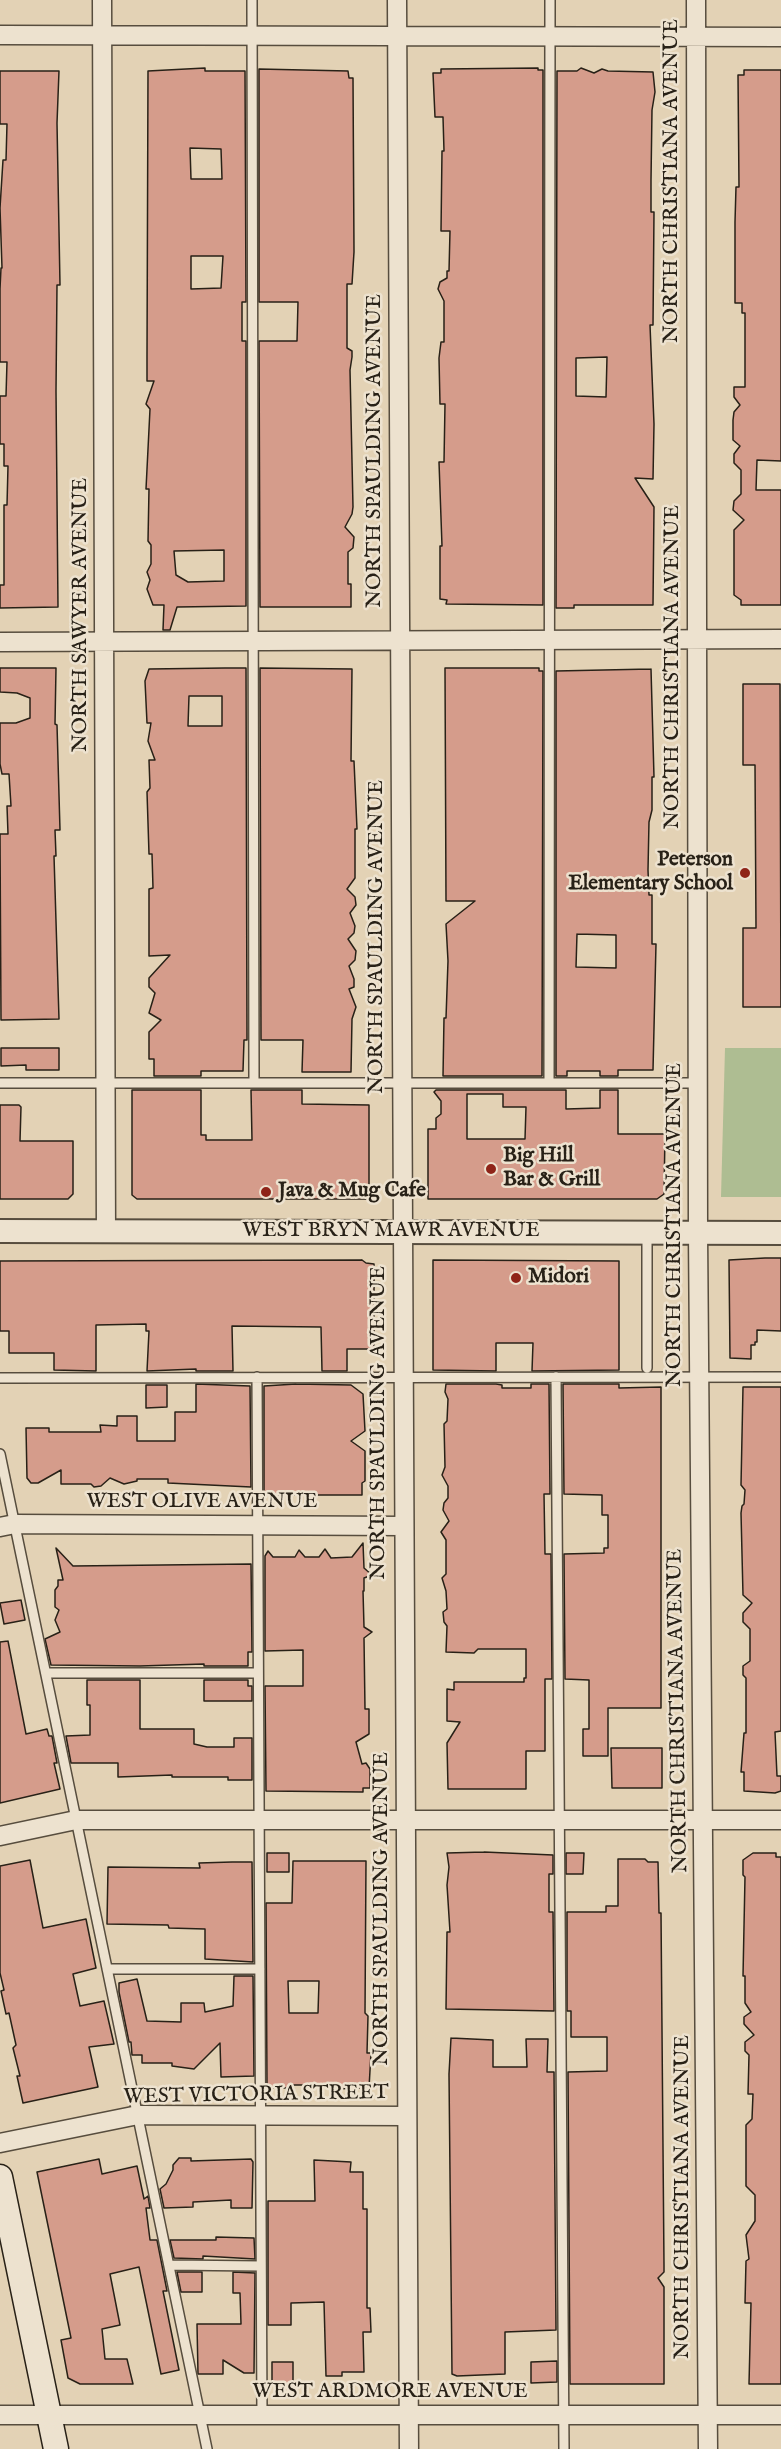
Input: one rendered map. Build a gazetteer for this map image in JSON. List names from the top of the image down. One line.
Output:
{"streets":{"street":["NORTH CHRISTIANA AVENUE","NORTH SPAULDING AVENUE","NORTH SAWYER AVENUE","WEST BRYN MAWR AVENUE","WEST OLIVE AVENUE","WEST VICTORIA STREET","WEST ARDMORE AVENUE"]},"crossings":[["NORTH CHRISTIANA AVENUE","WEST BRYN MAWR AVENUE"],["NORTH CHRISTIANA AVENUE","WEST ARDMORE AVENUE"],["NORTH SPAULDING AVENUE","WEST BRYN MAWR AVENUE"],["NORTH SPAULDING AVENUE","WEST OLIVE AVENUE"],["NORTH SPAULDING AVENUE","WEST VICTORIA STREET"],["NORTH SPAULDING AVENUE","WEST ARDMORE AVENUE"],["NORTH SAWYER AVENUE","WEST BRYN MAWR AVENUE"]],"places":["Peterson Elementary School","Big Hill Bar & Grill","Java & Mug Cafe","Midori"]}
